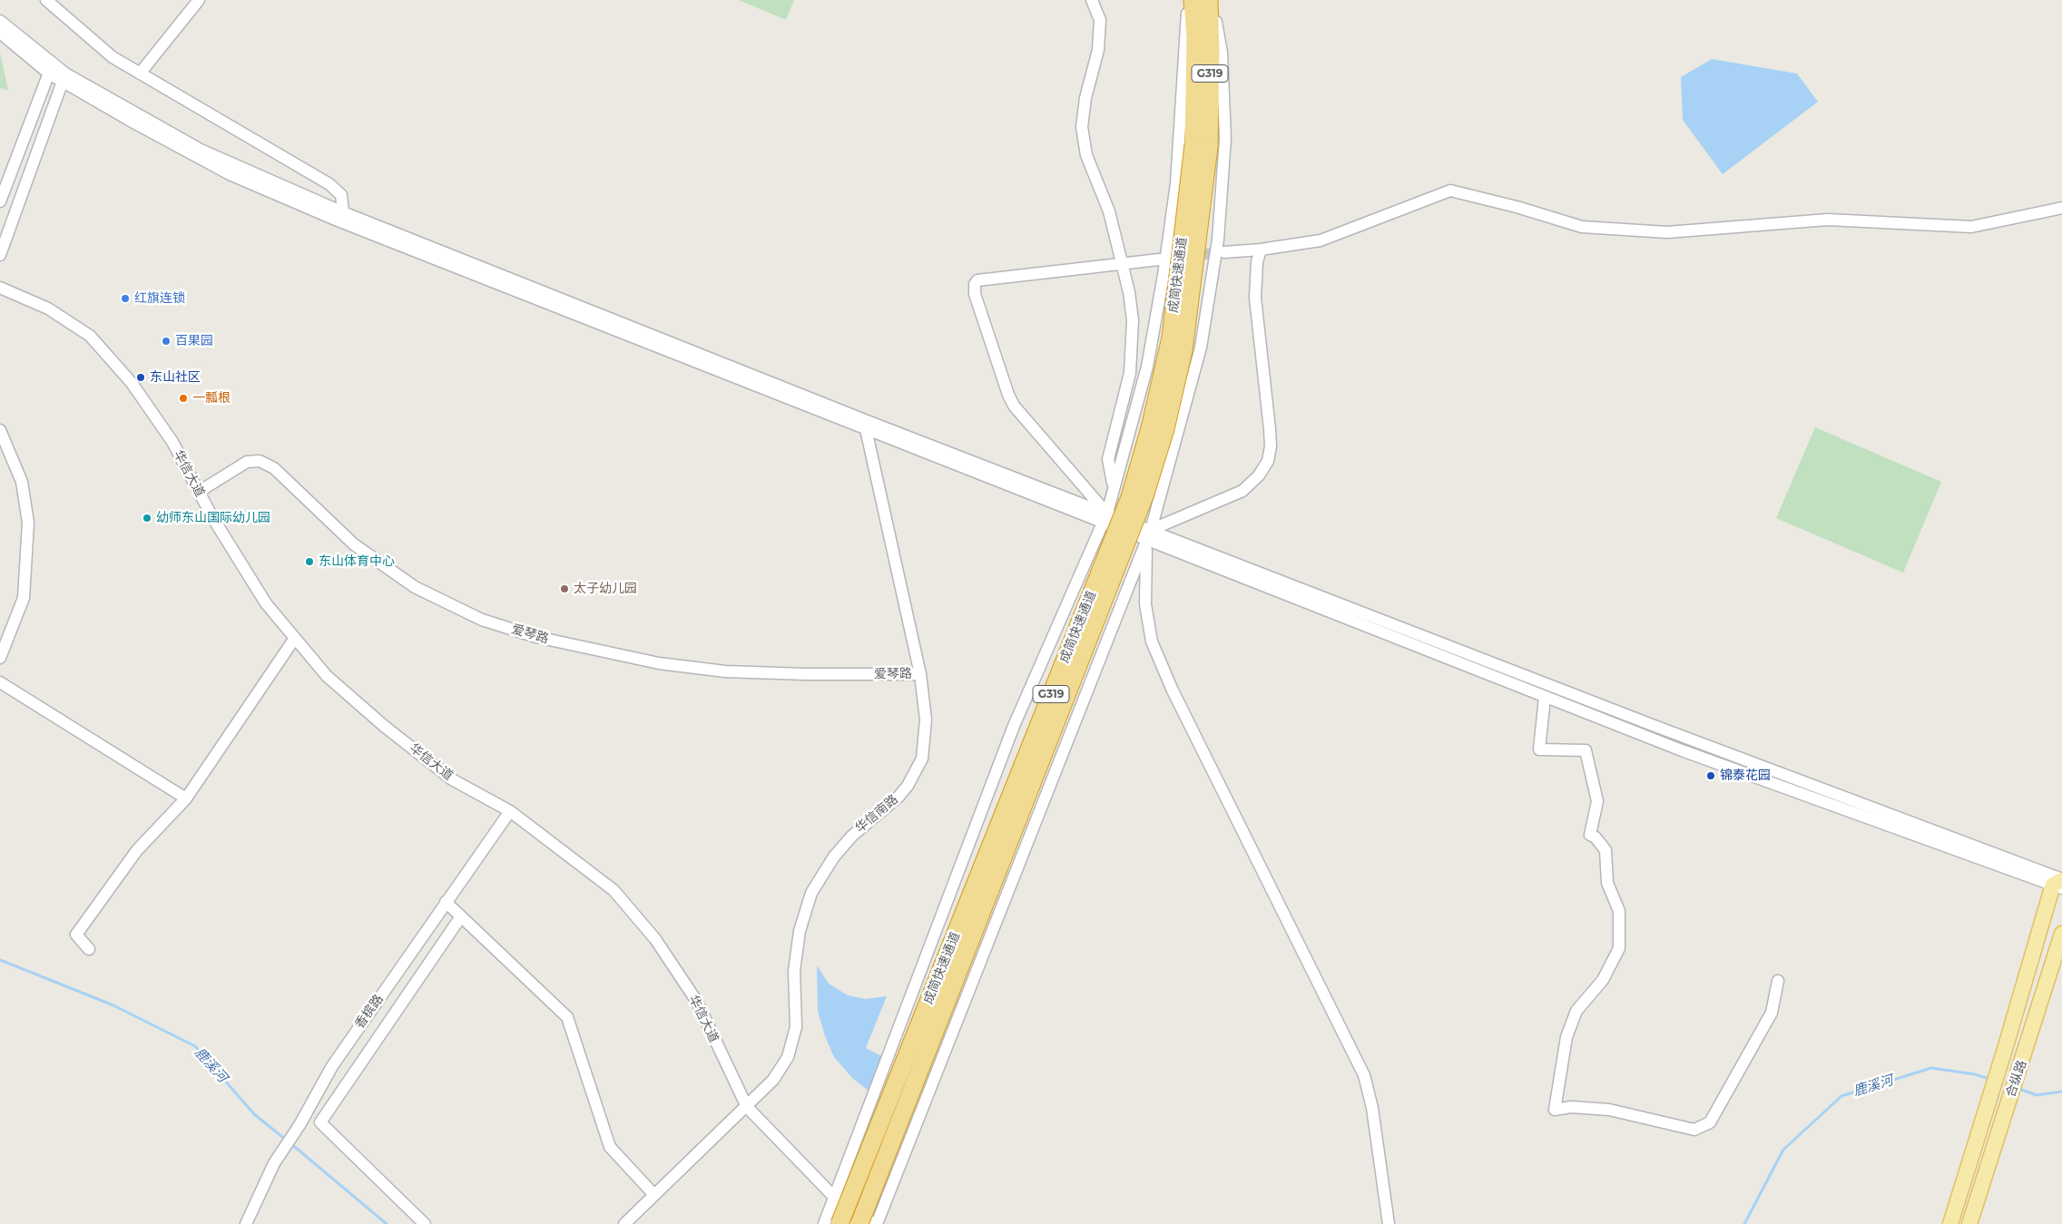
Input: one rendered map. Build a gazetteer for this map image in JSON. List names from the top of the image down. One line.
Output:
{"streets":{"highway":["G319","成简快速通道"],"main road":["合纵路"],"street":["华信大道","爱琴路","华信南路","香槟路"]},"crossings":[["华信大道","爱琴路"],["华信大道","华信南路"],["华信大道","香槟路"],["爱琴路","华信南路"]],"water":["鹿溪河"],"places":["红旗连锁","百果园","东山社区","一瓢根","幼师东山国际幼儿园","东山体育中心","太子幼儿园","锦泰花园"]}
